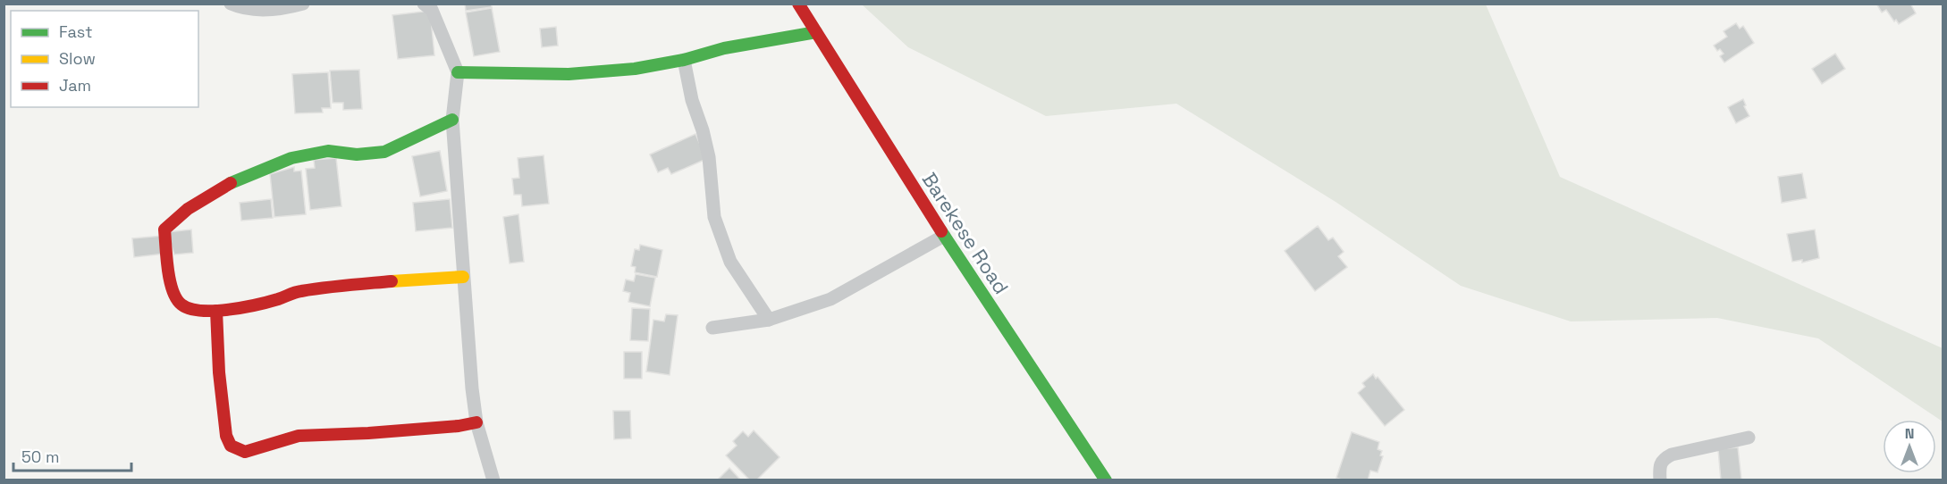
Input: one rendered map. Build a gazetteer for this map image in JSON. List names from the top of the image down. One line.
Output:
{"streets":{"street":["Barekese Road"]},"legend":["Fast","Slow","Jam"],"scale_bar":"50 m","north":"top"}
